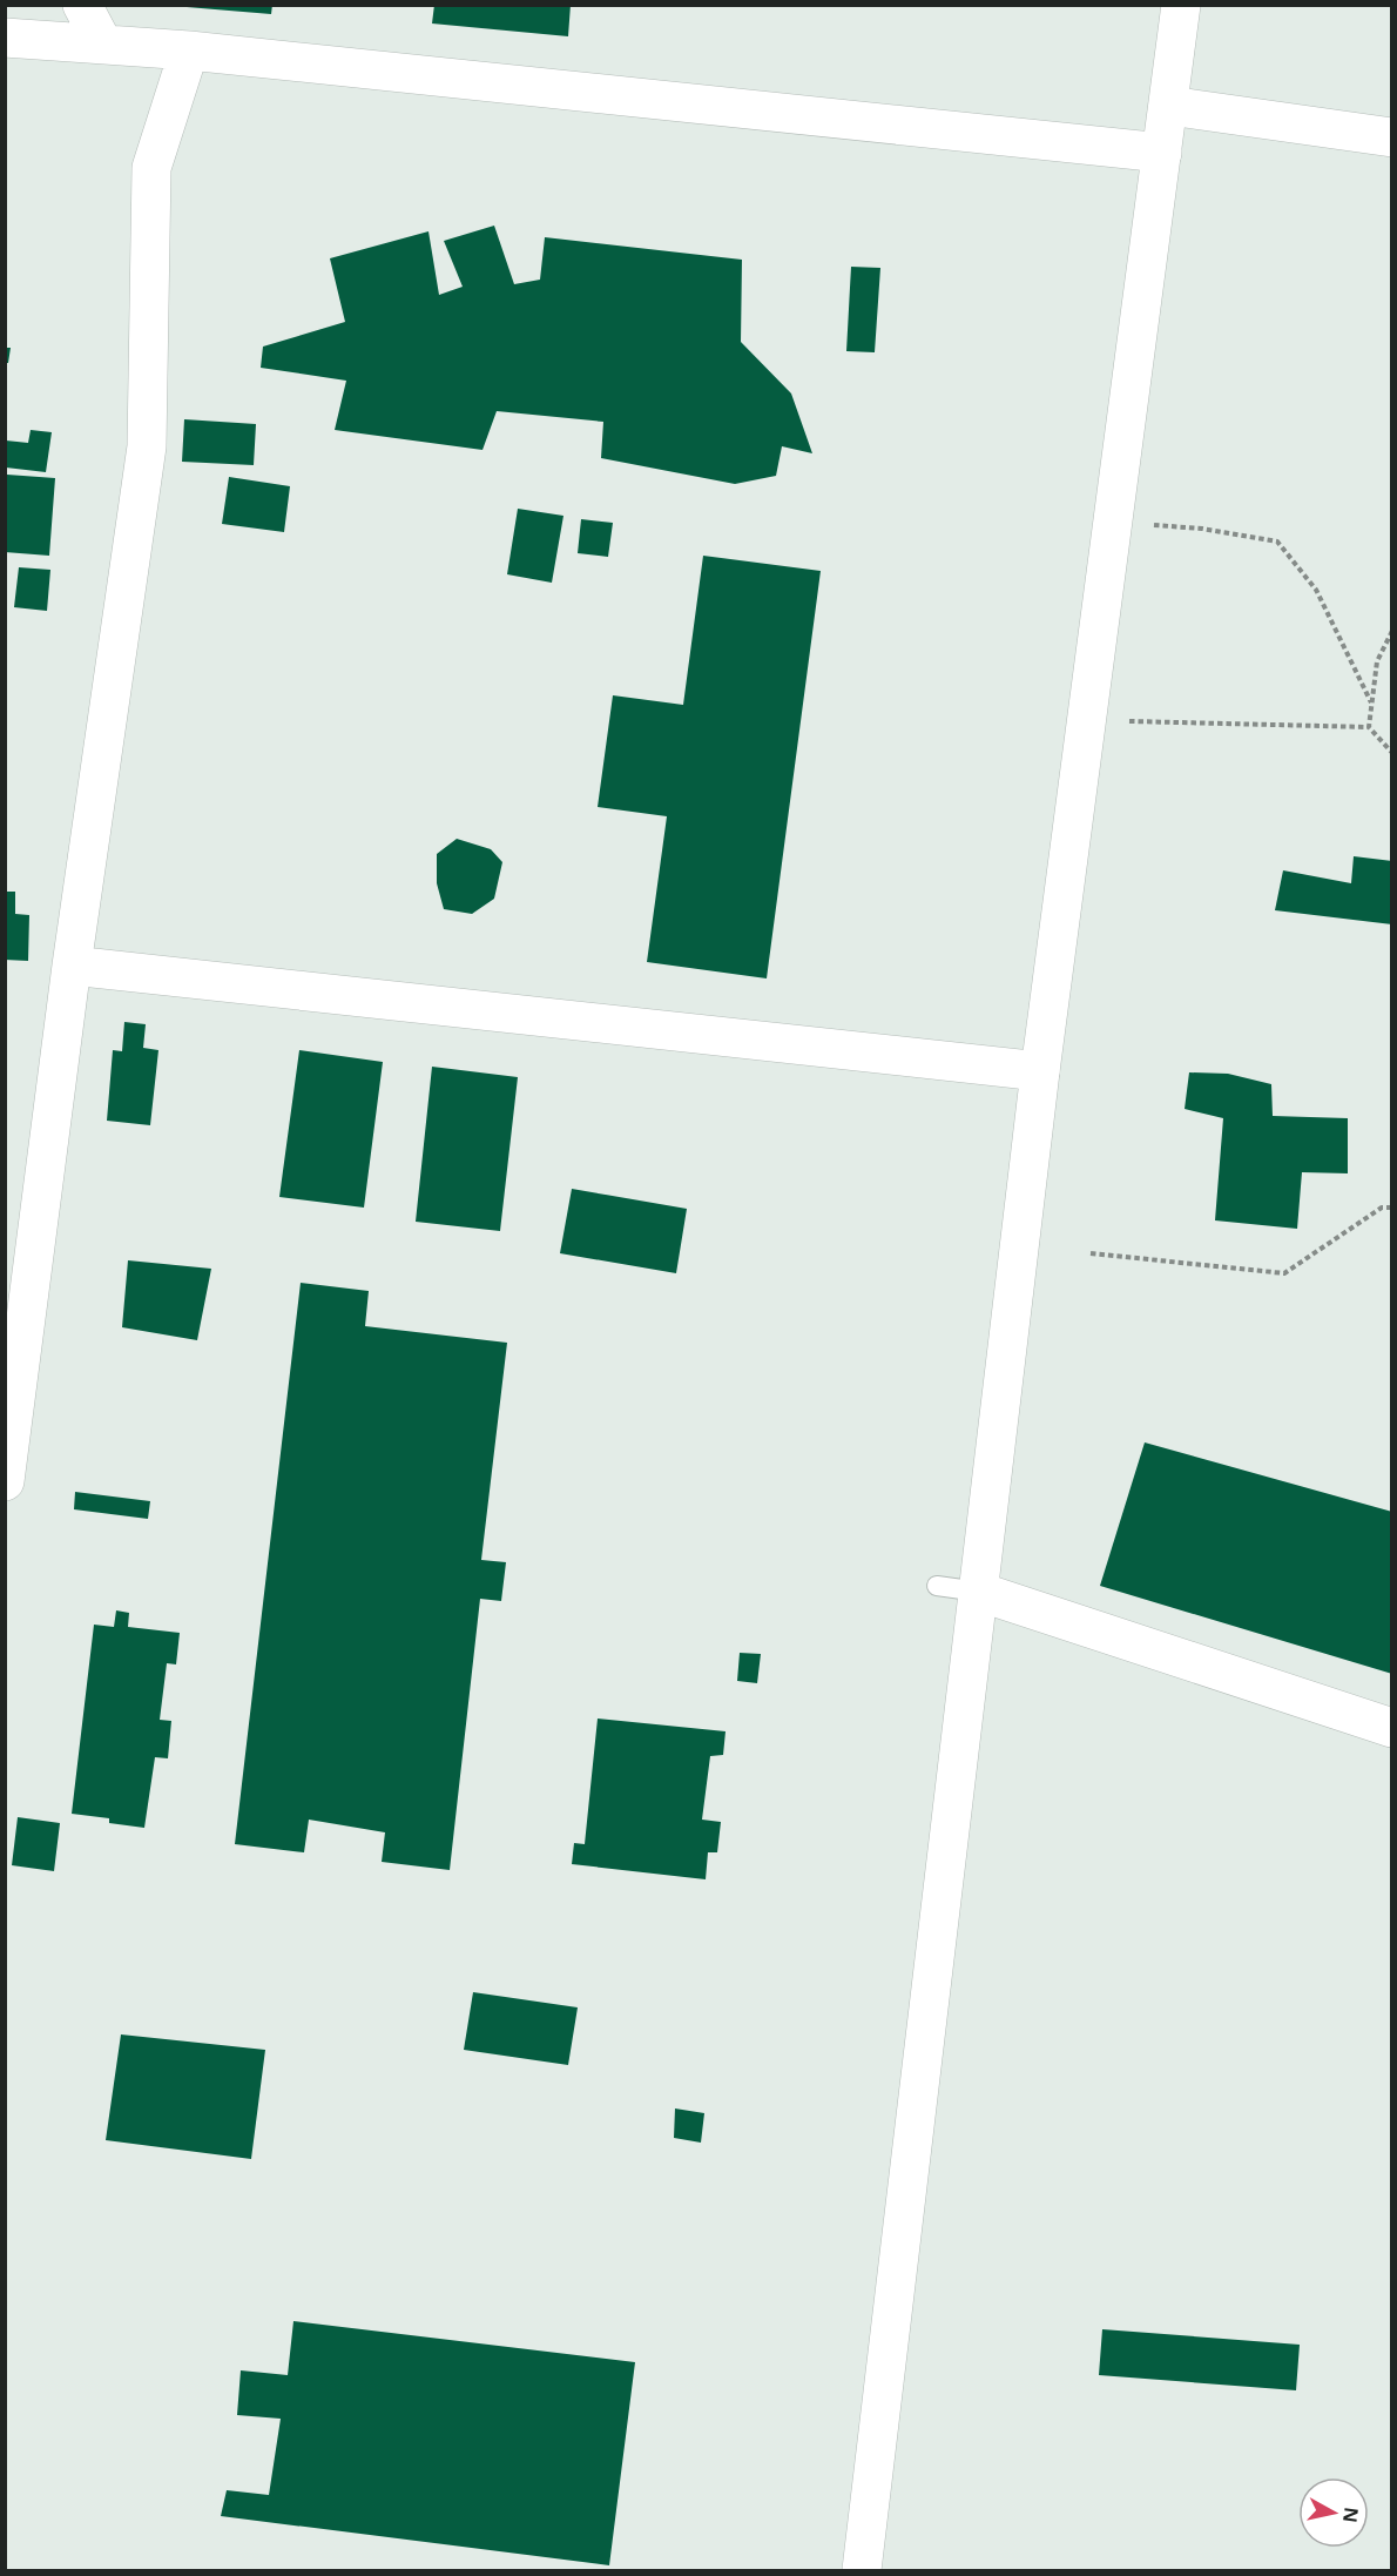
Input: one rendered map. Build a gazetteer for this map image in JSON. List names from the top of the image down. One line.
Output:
{"north":"right"}
